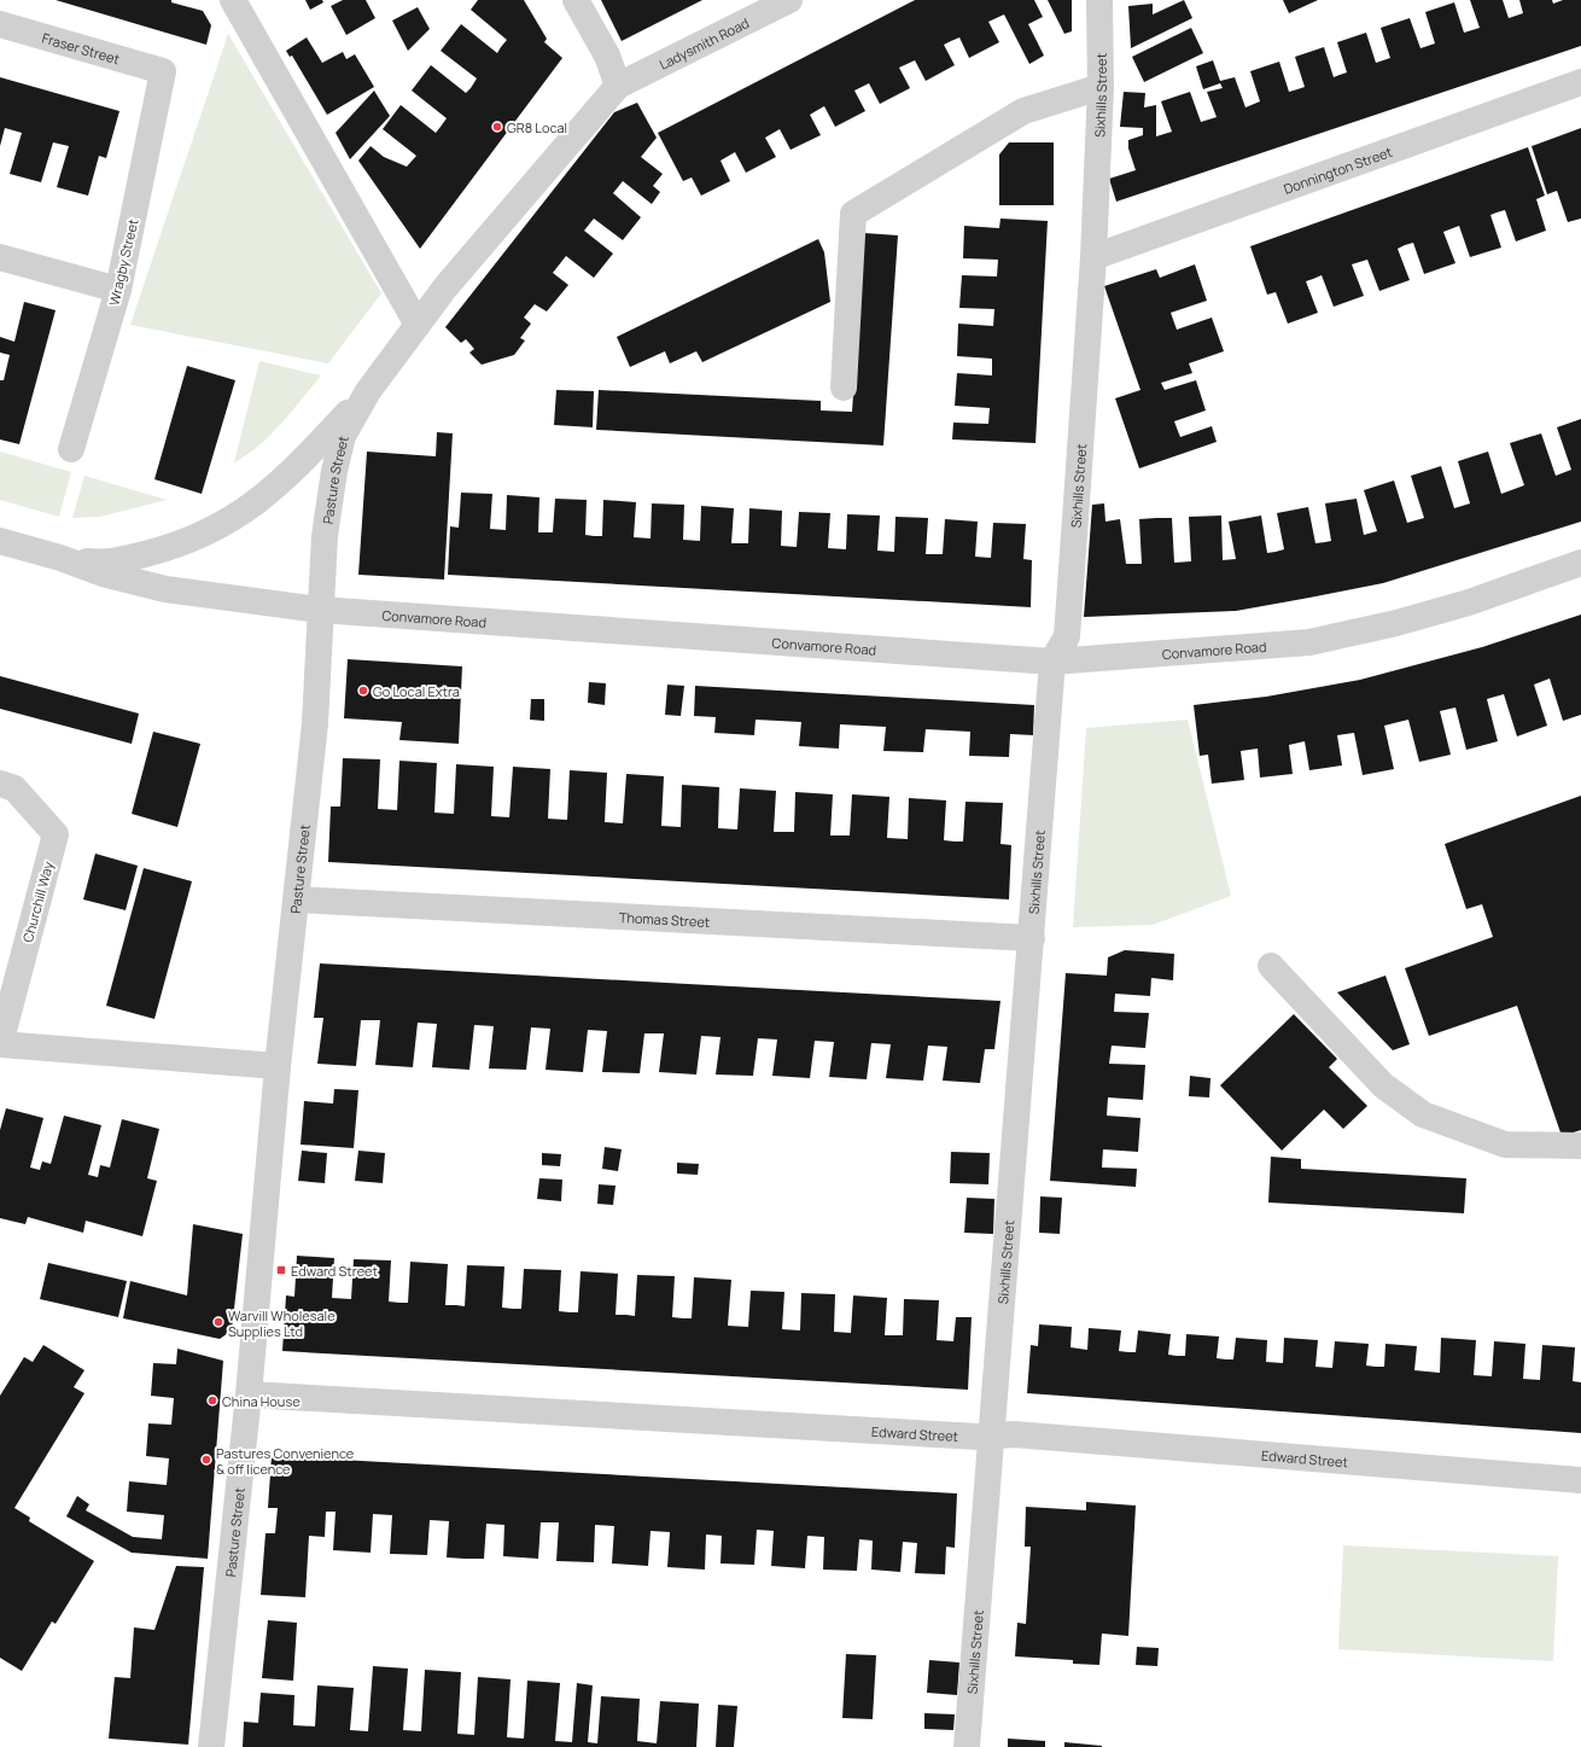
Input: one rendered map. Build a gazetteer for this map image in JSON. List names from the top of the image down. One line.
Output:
{"streets":{"street":["Ladysmith Road","Fraser Street","Sixhills Street","Donnington Street","Wragby Street","Pasture Street","Convamore Road","Churchill Way","Thomas Street","Edward Street"]},"crossings":[["Ladysmith Road","Pasture Street"],["Fraser Street","Wragby Street"],["Sixhills Street","Donnington Street"],["Sixhills Street","Convamore Road"],["Sixhills Street","Thomas Street"],["Sixhills Street","Edward Street"],["Pasture Street","Convamore Road"],["Pasture Street","Churchill Way"],["Pasture Street","Thomas Street"],["Pasture Street","Edward Street"]],"places":{"other":["GR8 Local","Go Local Extra","Warvill Wholesale Supplies Ltd","China House","Pastures Convenience & off licence"],"transit":["Edward Street"]}}
